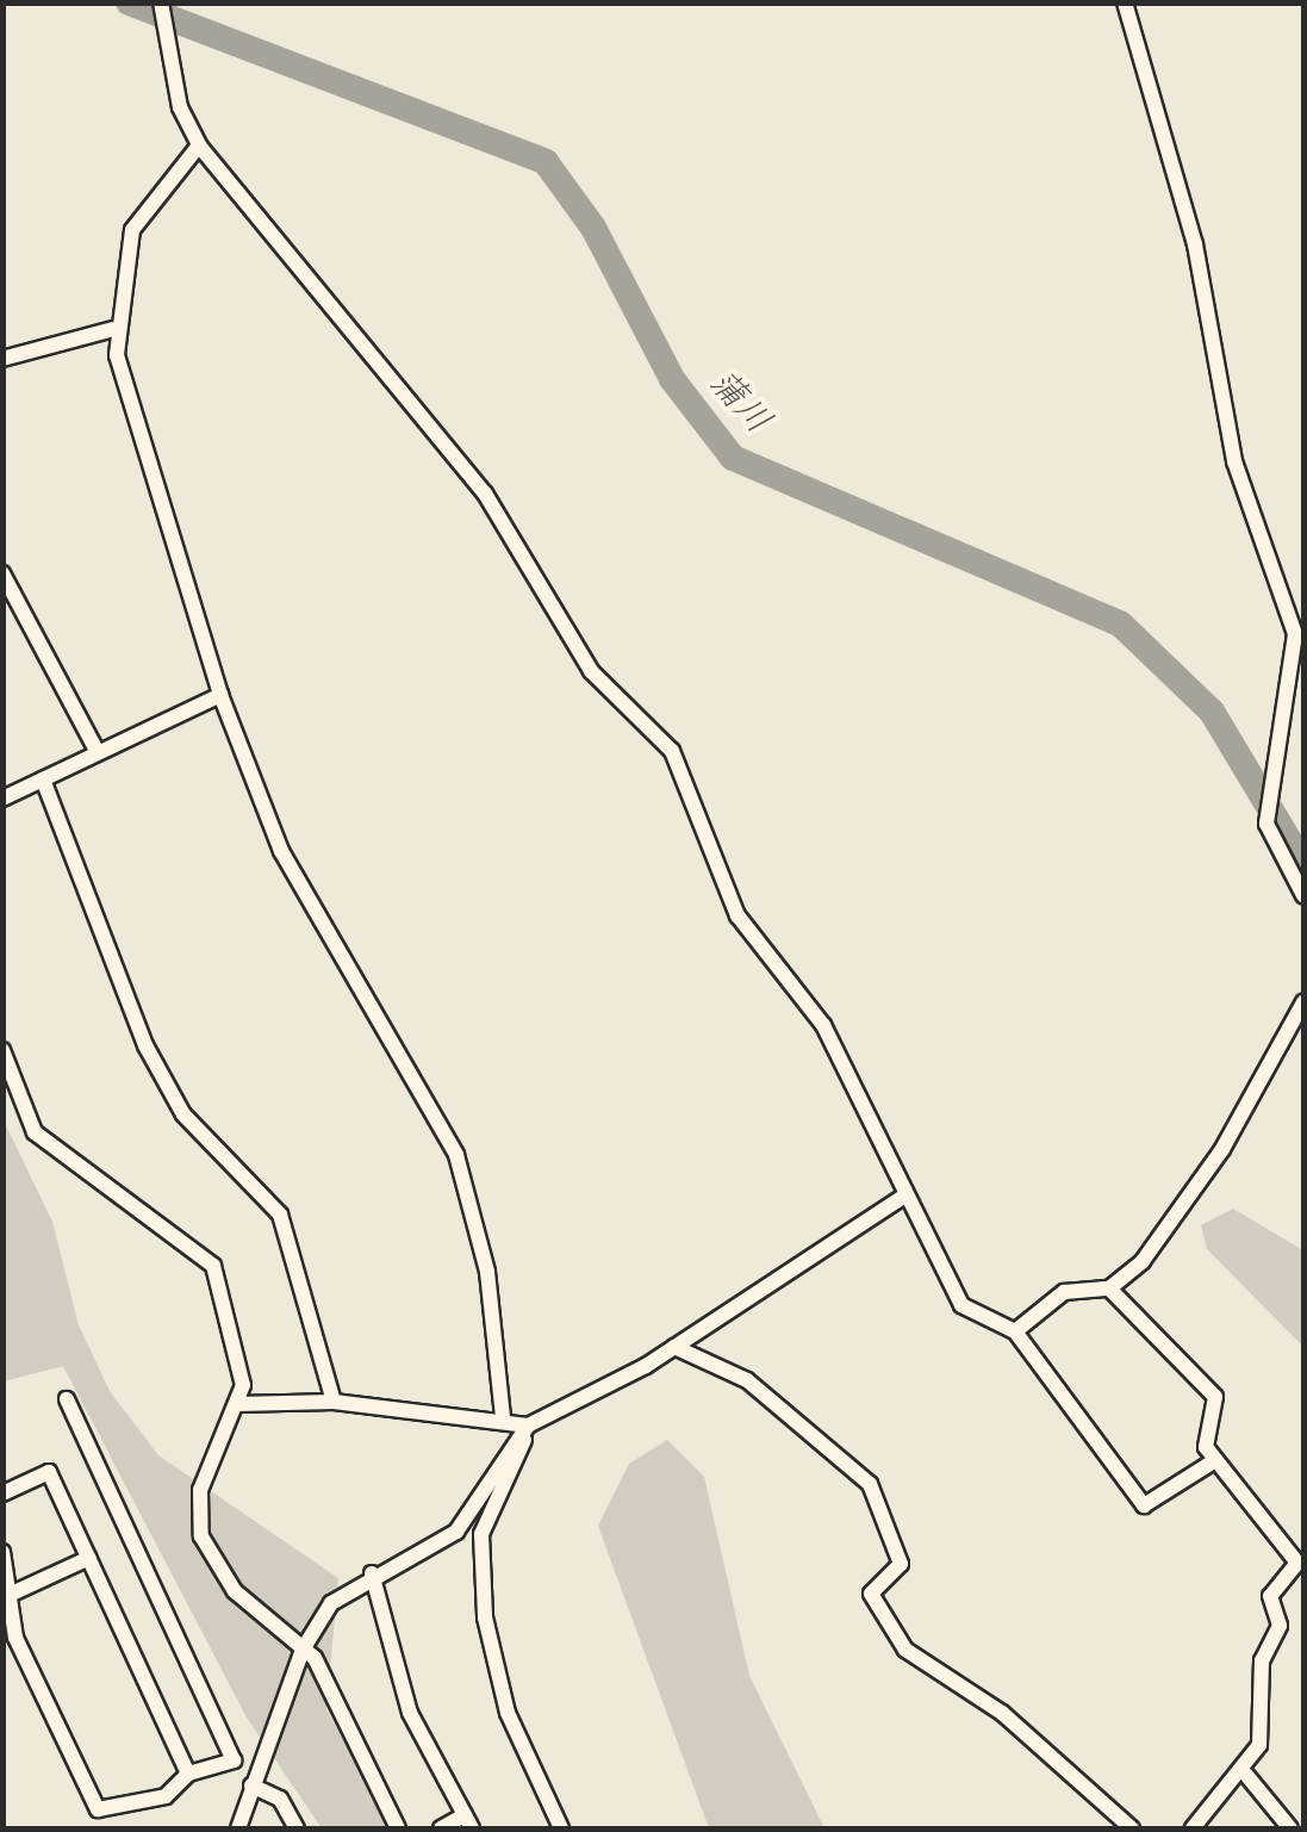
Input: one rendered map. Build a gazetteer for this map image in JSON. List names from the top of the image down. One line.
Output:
{"water":["蒲川"]}
